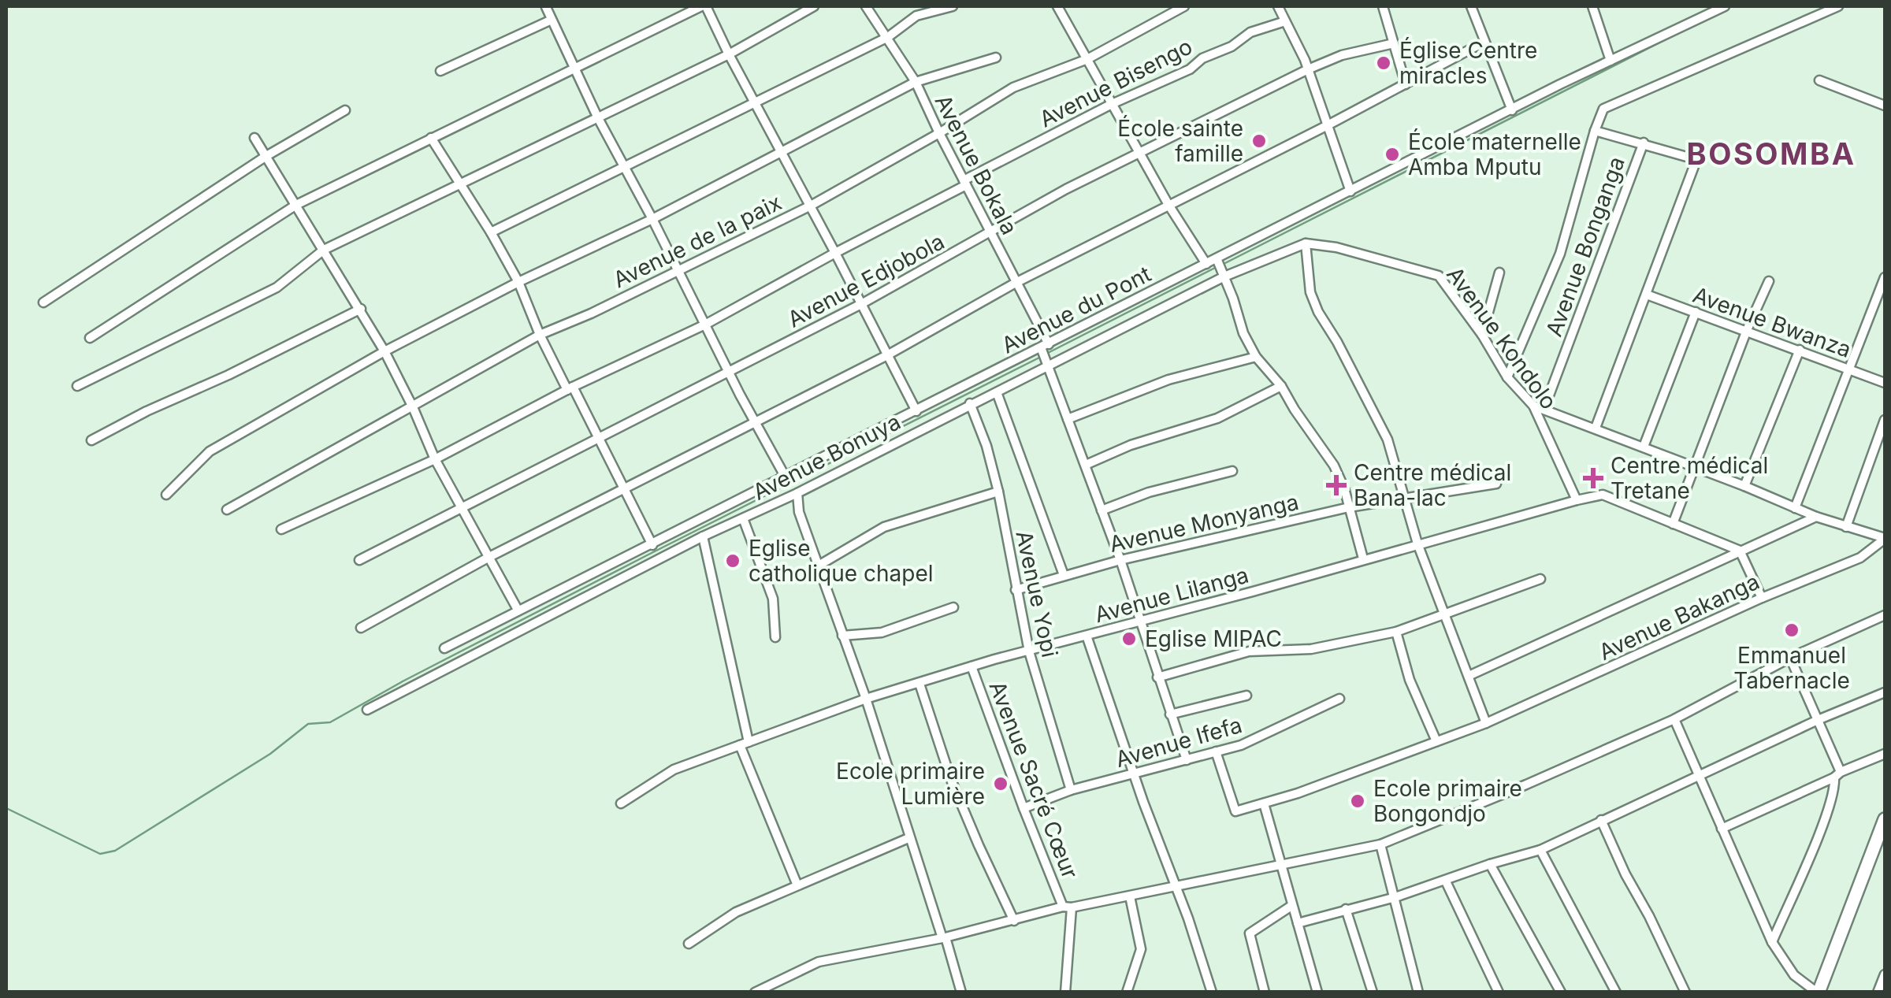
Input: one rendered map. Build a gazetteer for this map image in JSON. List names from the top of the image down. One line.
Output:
{"streets":{"street":["Avenue Bisengo","Avenue Bokala","Avenue de la paix","Avenue Bonganga","Avenue Edjobola","Avenue du Pont","Avenue Bwanza","Avenue Kondolo","Avenue Bonuya","Avenue Monyanga","Avenue Yopi","Avenue Lilanga","Avenue Bakanga","Avenue Ifefa","Avenue Sacré Cœur"]},"crossings":[["Avenue Bisengo","Avenue Bokala"],["Avenue Bokala","Avenue de la paix"],["Avenue Bokala","Avenue Edjobola"],["Avenue Bokala","Avenue du Pont"],["Avenue Bokala","Avenue Bonuya"],["Avenue Bokala","Avenue Monyanga"],["Avenue Bokala","Avenue Lilanga"],["Avenue Bokala","Avenue Ifefa"],["Avenue du Pont","Avenue Bonuya"],["Avenue Kondolo","Avenue Bonuya"],["Avenue Kondolo","Avenue Lilanga"],["Avenue Bonuya","Avenue Yopi"],["Avenue Monyanga","Avenue Yopi"],["Avenue Yopi","Avenue Lilanga"],["Avenue Yopi","Avenue Ifefa"],["Avenue Lilanga","Avenue Sacré Cœur"],["Avenue Ifefa","Avenue Sacré Cœur"]],"districts":["BOSOMBA"],"places":{"other":["Église Centre miracles","École sainte famille","École maternelle Amba Mputu","Eglise catholique chapel","Emmanuel Tabernacle","Eglise MIPAC","Ecole primaire Lumière","Ecole primaire Bongondjo"],"health":["Centre médical Tretane","Centre médical Bana-lac"]}}
